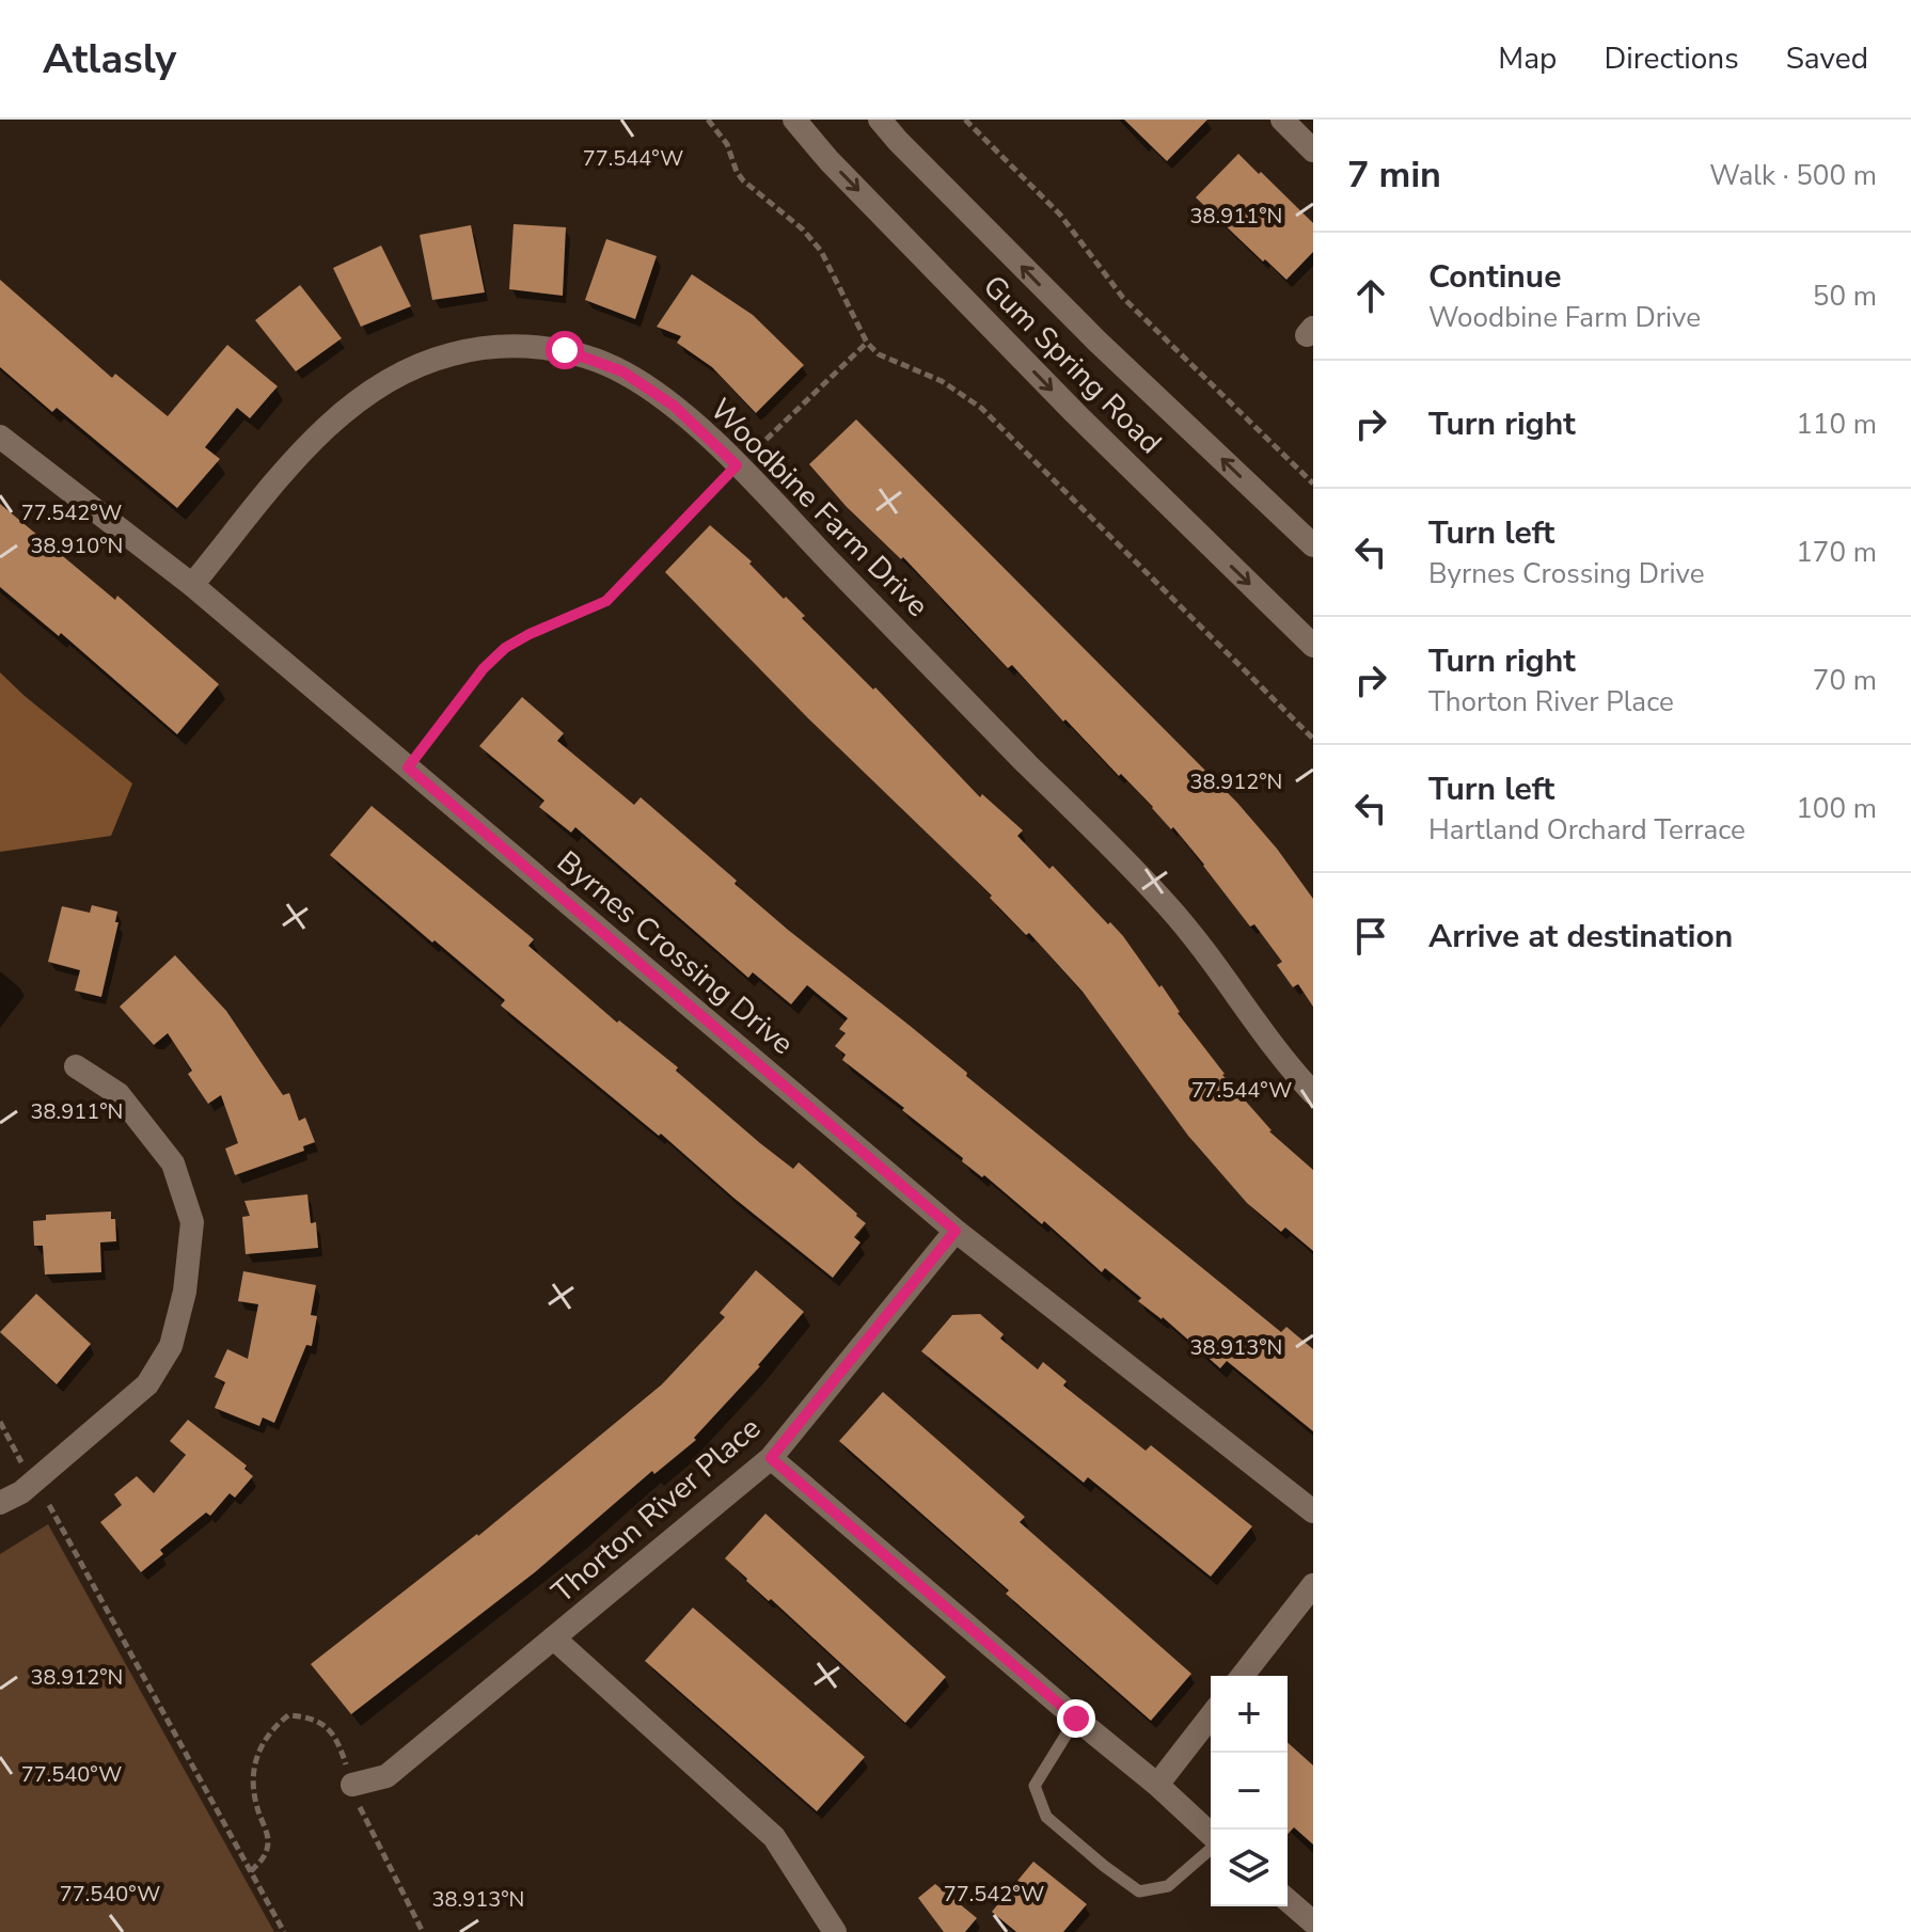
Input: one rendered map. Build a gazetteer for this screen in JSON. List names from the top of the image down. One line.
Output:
{"streets":{"street":["Gum Spring Road","Woodbine Farm Drive","Byrnes Crossing Drive","Thorton River Place"]},"crossings":[["Woodbine Farm Drive","Byrnes Crossing Drive"],["Byrnes Crossing Drive","Thorton River Place"]],"page":{"header":"Atlasly","nav":["Map","Directions","Saved"],"heading":["7 min","Walk · 500 m"],"list":[["Continue","Woodbine Farm Drive","50 m"],["Turn right","110 m"],["Turn left","Byrnes Crossing Drive","170 m"],["Turn right","Thorton River Place","70 m"],["Turn left","Hartland Orchard Terrace","100 m"],"Arrive at destination"],"map_buttons":["+","−"]},"coordinates":["77.544°W","38.911°N","77.542°W","38.910°N","38.912°N","38.913°N","77.540°W"]}
